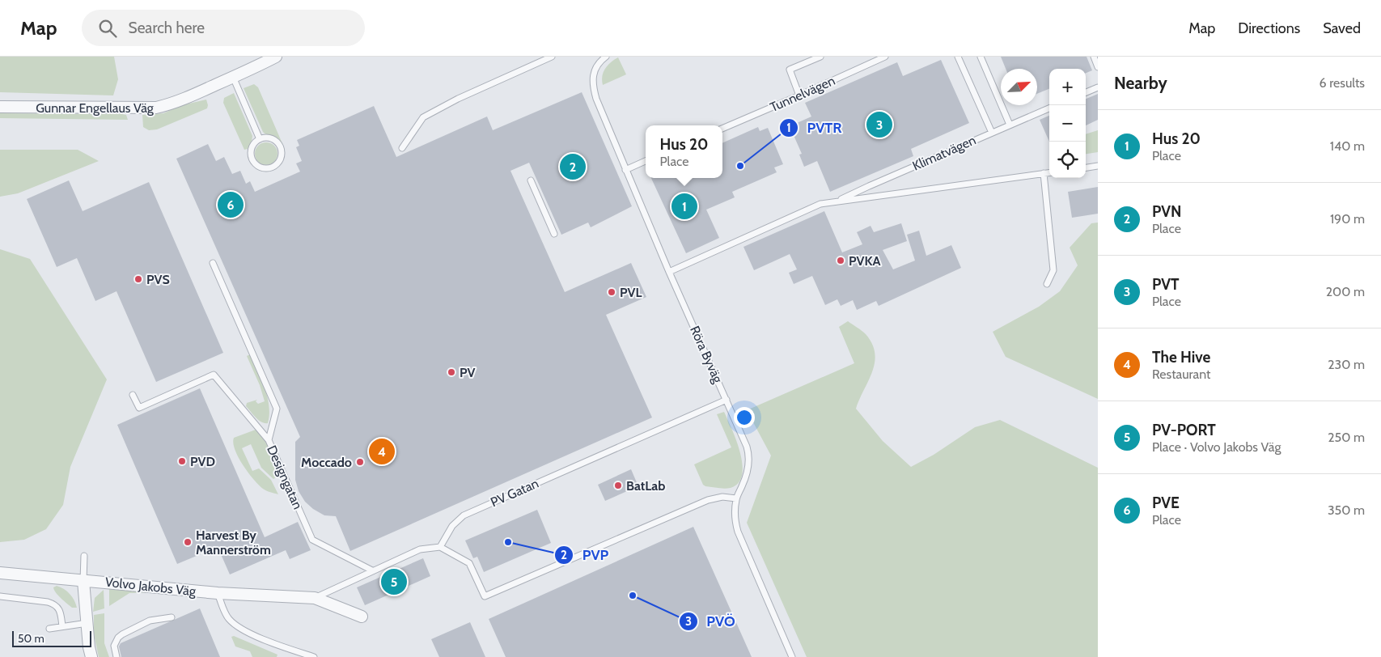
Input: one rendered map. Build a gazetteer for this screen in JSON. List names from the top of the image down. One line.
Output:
{"streets":{"street":["Gunnar Engellaus Väg","Volvo Jakobs Väg"],"lane":["Tunnelvägen","Klimatvägen","Röra Byväg","Designgatan","PV Gatan"]},"crossings":[["Klimatvägen","Röra Byväg"],["Röra Byväg","PV Gatan"]],"places":["PVTR","PVKA","PVS","PVL","PV","PVD","Moccado","BatLab","Harvest By Mannerström","PVP","PVÖ"],"scale_bar":"50 m","north":"top right","page":{"header":"Map","search":"Search here","nav":["Map","Directions","Saved"],"heading":["Nearby","6 results"],"map_buttons":["+","−"],"list":[{"mark":"1","name":"Hus 20","note":"Place","value":"140 m"},{"mark":"2","name":"PVN","note":"Place","value":"190 m"},{"mark":"3","name":"PVT","note":"Place","value":"200 m"},{"mark":"4","name":"The Hive","note":"Restaurant","value":"230 m"},{"mark":"5","name":"PV-PORT","note":"Place · Volvo Jakobs Väg","value":"250 m"},{"mark":"6","name":"PVE","note":"Place","value":"350 m"}],"pins":["3","2","6","1","4","5"],"popup":["Hus 20","Place"],"scale":"50 m"}}
